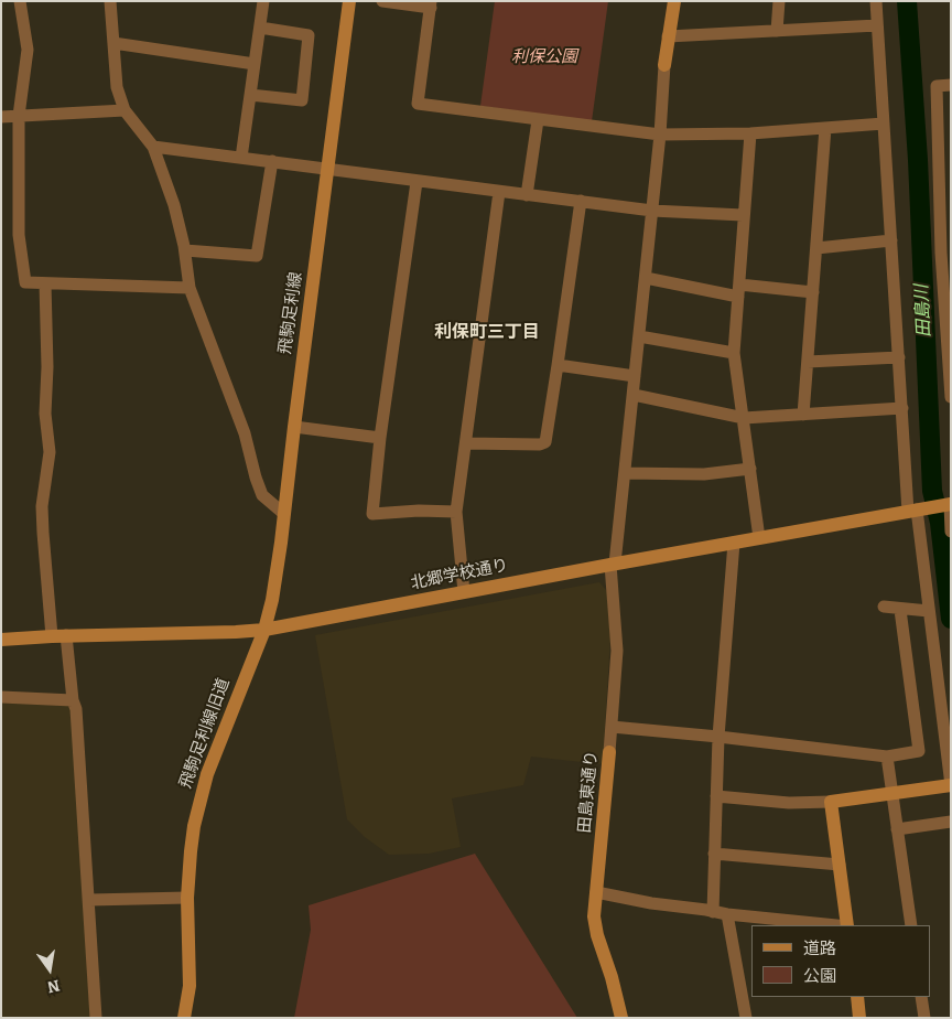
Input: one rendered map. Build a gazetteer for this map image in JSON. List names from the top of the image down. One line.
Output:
{"streets":{"street":["飛駒足利線","北郷学校通り","飛駒足利線旧道","田島東通り"]},"crossings":[["飛駒足利線","北郷学校通り"],["飛駒足利線","飛駒足利線旧道"],["北郷学校通り","飛駒足利線旧道"],["北郷学校通り","田島東通り"]],"districts":["利保町三丁目"],"water":["田島川"],"parks":["利保公園"],"legend":["道路","公園"],"north":"bottom"}
